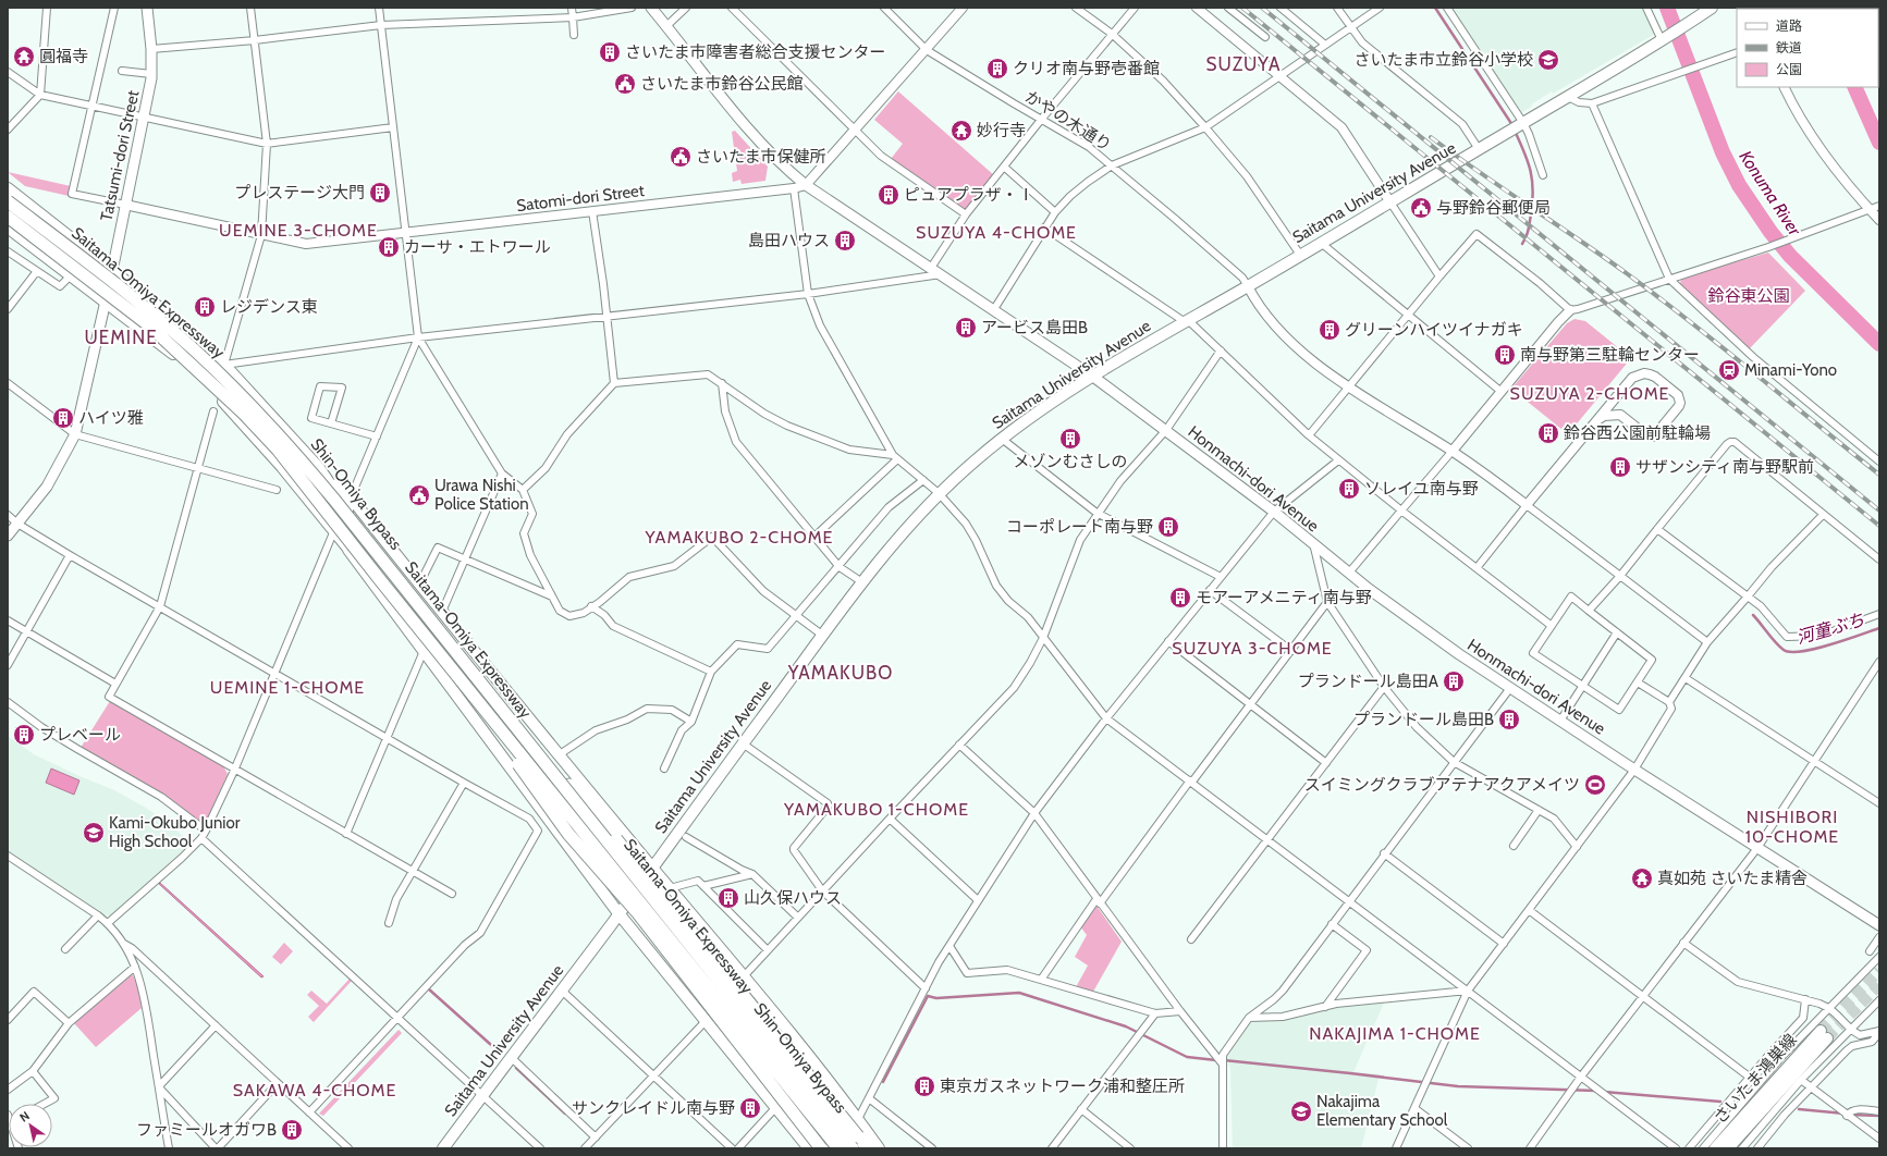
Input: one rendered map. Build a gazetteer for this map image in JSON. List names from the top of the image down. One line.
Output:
{"streets":{"highway":["Saitama-Omiya Expressway"],"main road":["Tatsumi-dori Street","Saitama University Avenue","Honmachi-dori Avenue","Shin-Omiya Bypass","さいたま鴻巣線"],"street":["かやの木通り","Satomi-dori Street"]},"crossings":[["かやの木通り","Saitama University Avenue"],["Tatsumi-dori Street","Satomi-dori Street"],["Tatsumi-dori Street","Shin-Omiya Bypass"],["Saitama University Avenue","Honmachi-dori Avenue"],["Satomi-dori Street","Honmachi-dori Avenue"],["Saitama-Omiya Expressway","Shin-Omiya Bypass"]],"districts":["SUZUYA","UEMINE 3-CHOME","SUZUYA 4-CHOME","UEMINE","SUZUYA 2-CHOME","YAMAKUBO 2-CHOME","SUZUYA 3-CHOME","YAMAKUBO","UEMINE 1-CHOME","YAMAKUBO 1-CHOME","NISHIBORI 10-CHOME","NAKAJIMA 1-CHOME","SAKAWA 4-CHOME"],"water":["Konuma River","河童ぶち"],"parks":["鈴谷東公園"],"places":{"building":["さいたま市障害者総合支援センター","クリオ南与野壱番館","プレステージ大門","ピュアプラザ・Ⅰ","島田ハウス","カーサ・エトワール","レジデンス東","アービス島田B","グリーンハイツイナガキ","南与野第三駐輪センター","ハイツ雅","鈴谷西公園前駐輪場","メゾンむさしの","サザンシティ南与野駅前","ソレイユ南与野","コーポレート南与野","モアーアメニティ南与野","プランドール島田A","プランドール島田B","プレベール","山久保ハウス","東京ガスネットワーク浦和整圧所","サンクレイドル南与野","ファミールオガワB"],"temple":["圓福寺","妙行寺","真如苑 さいたま精舎"],"school or university":["さいたま市立鈴谷小学校","Kami-Okubo Junior High School","Nakajima Elementary School"],"public building":["さいたま市鈴谷公民館","さいたま市保健所","与野鈴谷郵便局","Urawa Nishi Police Station"],"station":["Minami-Yono"],"sports":["スイミングクラブアテナアクアメイツ"]},"legend":["道路","鉄道","公園"],"north":"top left"}
